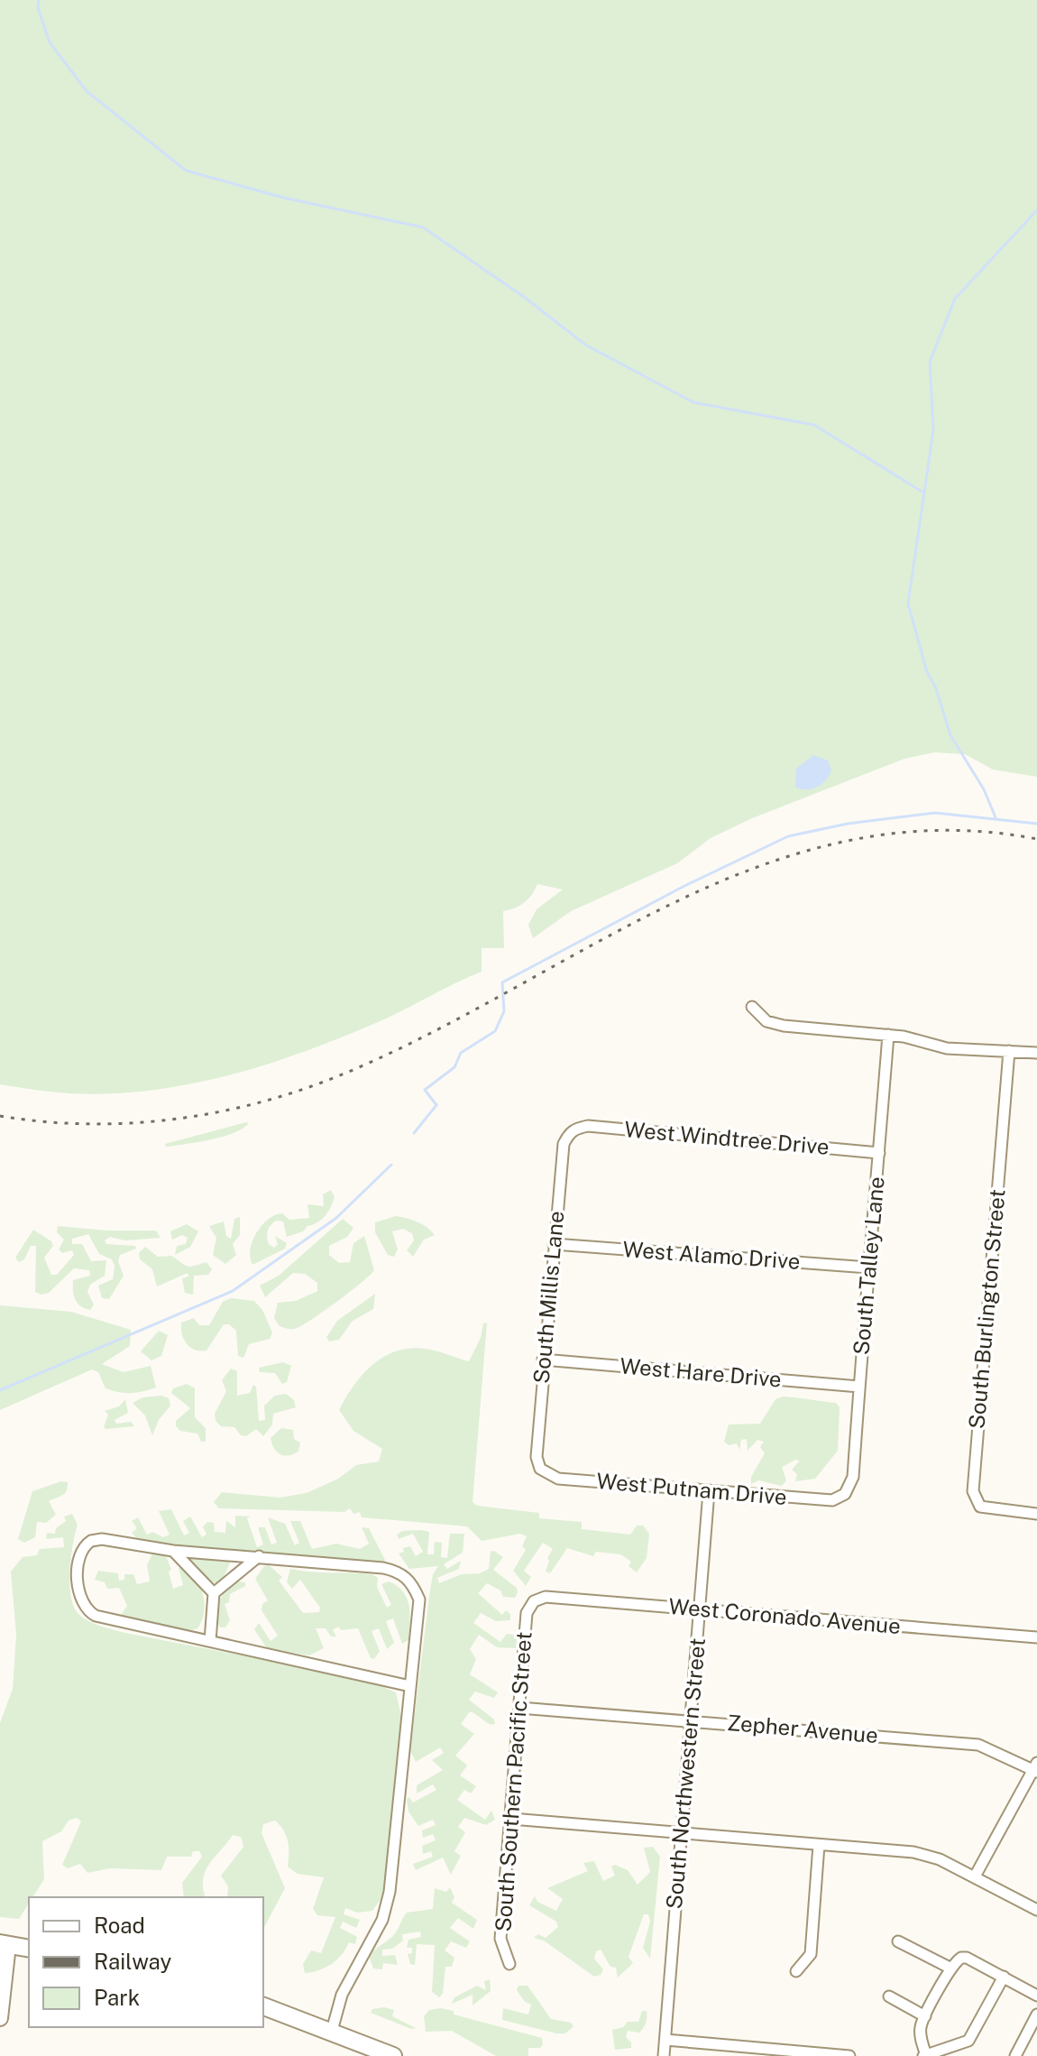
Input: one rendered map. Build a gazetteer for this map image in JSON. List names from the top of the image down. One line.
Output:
{"streets":{"street":["West Windtree Drive","West Alamo Drive","South Talley Lane","South Millis Lane","South Burlington Street","West Hare Drive","West Putnam Drive","West Coronado Avenue","Zepher Avenue","South Northwestern Street","South Southern Pacific Street"]},"crossings":[["West Windtree Drive","South Talley Lane"],["West Windtree Drive","South Millis Lane"],["West Alamo Drive","South Talley Lane"],["West Alamo Drive","South Millis Lane"],["South Talley Lane","West Hare Drive"],["South Talley Lane","West Putnam Drive"],["South Millis Lane","West Hare Drive"],["South Millis Lane","West Putnam Drive"],["West Putnam Drive","South Northwestern Street"],["West Coronado Avenue","South Northwestern Street"],["West Coronado Avenue","South Southern Pacific Street"],["Zepher Avenue","South Northwestern Street"],["Zepher Avenue","South Southern Pacific Street"]],"legend":["Road","Railway","Park"]}
